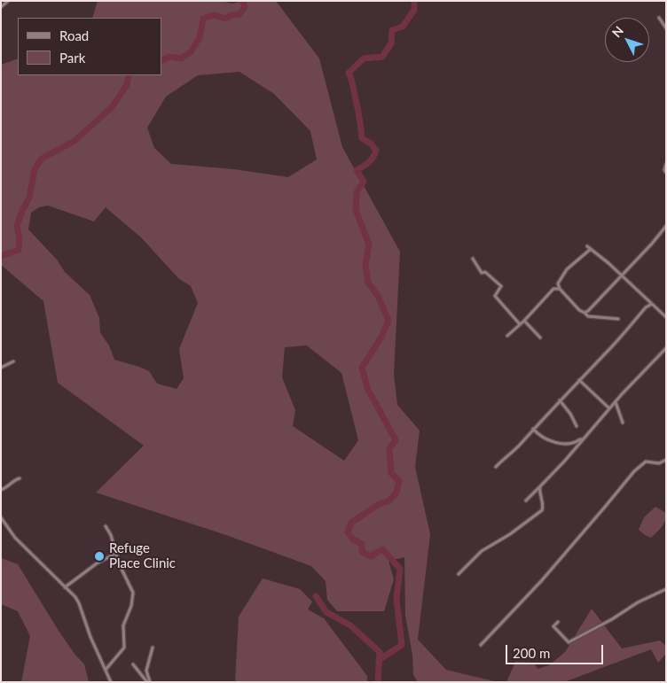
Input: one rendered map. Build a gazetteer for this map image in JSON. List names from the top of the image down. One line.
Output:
{"places":["Refuge Place Clinic"],"legend":["Road","Park"],"scale_bar":"200 m","north":"top left"}
